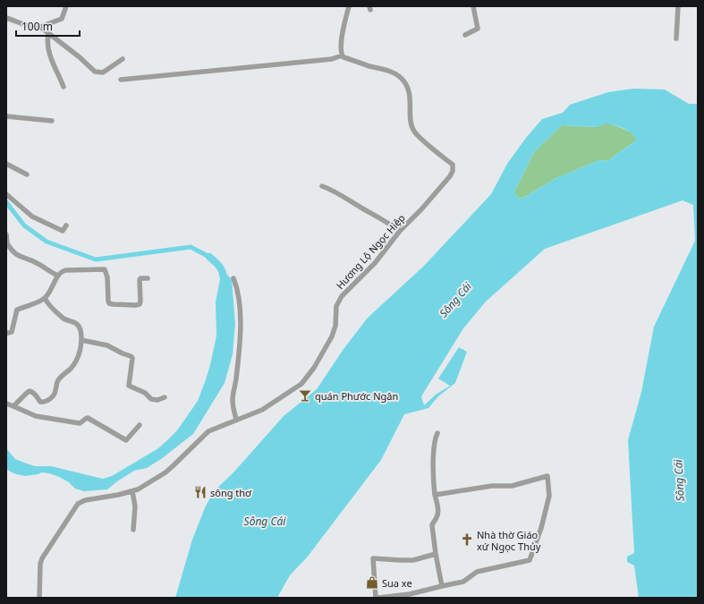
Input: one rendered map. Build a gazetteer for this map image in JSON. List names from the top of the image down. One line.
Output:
{"streets":{"street":["Hương Lộ Ngọc Hiệp"]},"water":["Sông Cái"],"places":{"bar":["quán Phước Ngân"],"restaurant":["sông thơ"],"church":["Nhà thờ Giáo xứ Ngọc Thủy"],"shop":["Sua xe"]},"scale_bar":"100 m"}
